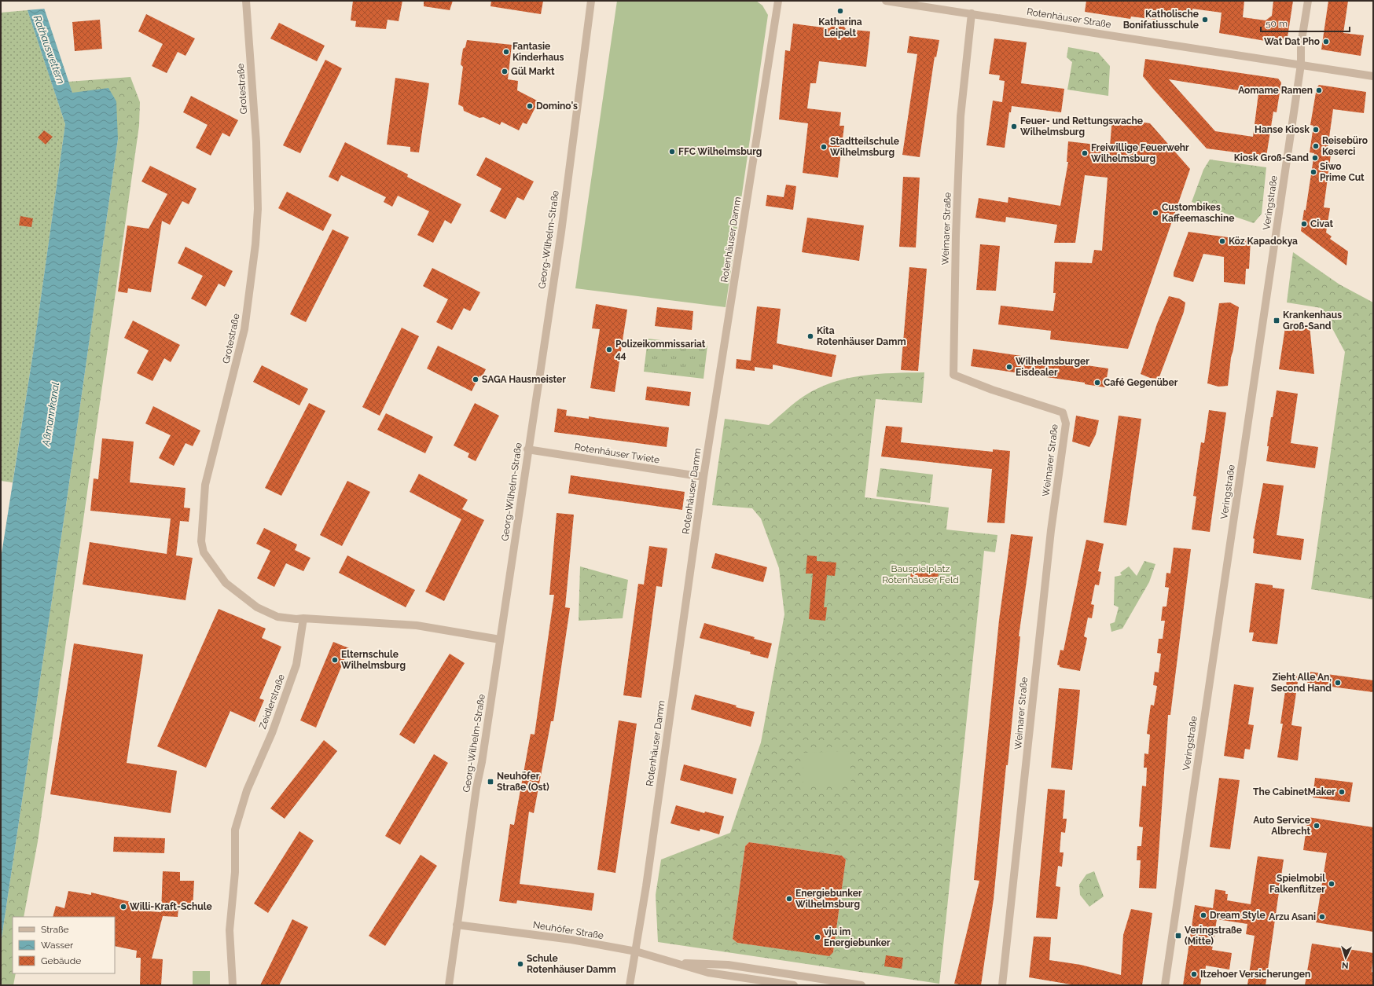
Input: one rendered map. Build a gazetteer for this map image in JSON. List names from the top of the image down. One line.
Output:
{"streets":{"street":["Rotenhäuser Straße","Grotestraße","Veringstraße","Weimarer Straße","Georg-Wilhelm-Straße","Rotenhäuser Damm","Rotenhäuser Twiete","Zeidlerstraße","Neuhöfer Straße"]},"crossings":[["Rotenhäuser Straße","Veringstraße"],["Rotenhäuser Straße","Weimarer Straße"],["Grotestraße","Zeidlerstraße"],["Georg-Wilhelm-Straße","Rotenhäuser Twiete"],["Georg-Wilhelm-Straße","Neuhöfer Straße"],["Rotenhäuser Damm","Rotenhäuser Twiete"],["Rotenhäuser Damm","Neuhöfer Straße"]],"water":["Rathauswettern","Aßmannkanal"],"parks":["Bauspielplatz Rotenhäuser Feld"],"places":{"other":["Katharina Leipelt","Katholische Bonifatiusschule","Wat Dat Pho","Fantasie Kinderhaus","Gül Markt","Aomame Ramen","Domino's","Feuer- und Rettungswache Wilhelmsburg","Hanse Kiosk","Reisebüro Keserci","Stadtteilschule Wilhelmsburg","FFC Wilhelmsburg","Freiwillige Feuerwehr Wilhelmsburg","Kiosk Groß-Sand","Siwo Prime Cut","Custombikes Kaffeemaschine","Civat","Köz Kapadokya","Kita Rotenhäuser Damm","Polizeikommissariat 44","Wilhelmsburger Eisdealer","SAGA Hausmeister","Café Gegenüber","Elternschule Wilhelmsburg","Zieht Alle An, Second Hand","The CabinetMaker","Auto Service Albrecht","Spielmobil Falkenflitzer","Energiebunker Wilhelmsburg","Willi-Kraft-Schule","Dream Style","Arzu Asani","vju im Energiebunker","Schule Rotenhäuser Damm","Itzehoer Versicherungen"],"transit":["Krankenhaus Groß-Sand","Neuhöfer Straße (Ost)","Veringstraße (Mitte)"]},"legend":["Straße","Wasser","Gebäude"],"scale_bar":"50 m","north":"bottom"}
